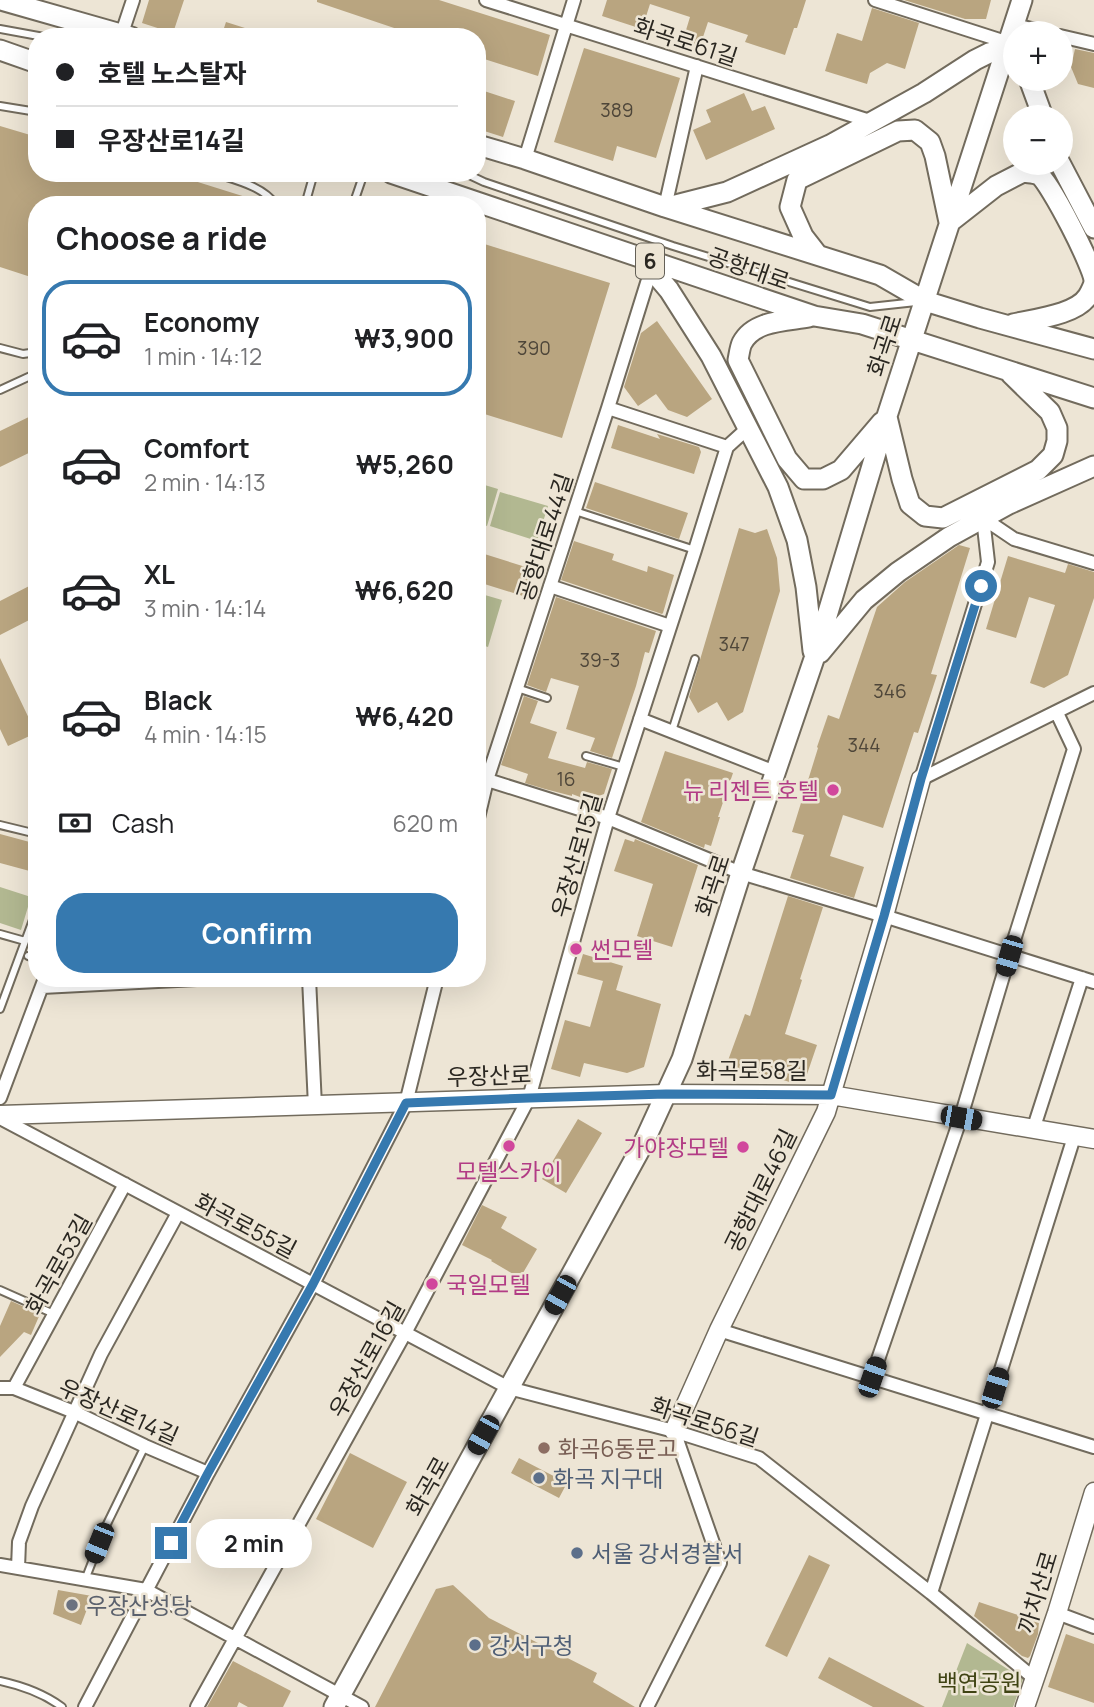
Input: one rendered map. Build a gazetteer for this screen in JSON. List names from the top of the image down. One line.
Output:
{"streets":{"main road":["6","공항대로","화곡로"],"street":["화곡로61길","공항대로44길","우장산로15길","화곡로58길","우장산로","공항대로46길","화곡로55길","화곡로53길","우장산로16길","우장산로14길","화곡로56길","까치산로"]},"crossings":[["공항대로","화곡로"],["공항대로","공항대로44길"],["화곡로","화곡로58길"],["화곡로","우장산로"],["화곡로","화곡로55길"],["화곡로","화곡로56길"],["우장산로15길","우장산로"],["우장산로15길","우장산로16길"],["화곡로58길","우장산로"],["화곡로58길","공항대로46길"],["우장산로","화곡로55길"],["우장산로","우장산로16길"],["공항대로46길","화곡로56길"],["화곡로55길","화곡로53길"],["화곡로55길","우장산로16길"],["화곡로55길","화곡로56길"],["화곡로53길","우장산로14길"],["화곡로56길","까치산로"]],"parks":["백연공원"],"places":["뉴 리젠트 호텔","썬모텔","모텔스카이","가야장모텔","국일모텔","화곡6동문고","화곡 지구대","서울 강서경찰서","우장산성당","강서구청"],"house_numbers":["389","390","347","39-3","346","344","16"],"page":{"map_buttons":["+","−"],"banner":["호텔 노스탈자","우장산로14길"],"heading":"Choose a ride","list":[{"name":"Economy","note":"1 min · 14:12","value":"₩3,900"},{"name":"Comfort","note":"2 min · 14:13","value":"₩5,260"},{"name":"XL","note":"3 min · 14:14","value":"₩6,620"},{"name":"Black","note":"4 min · 14:15","value":"₩6,420"}],"pay":["Cash","620 m"],"buttons":"Confirm","bubble":"2 min"}}
